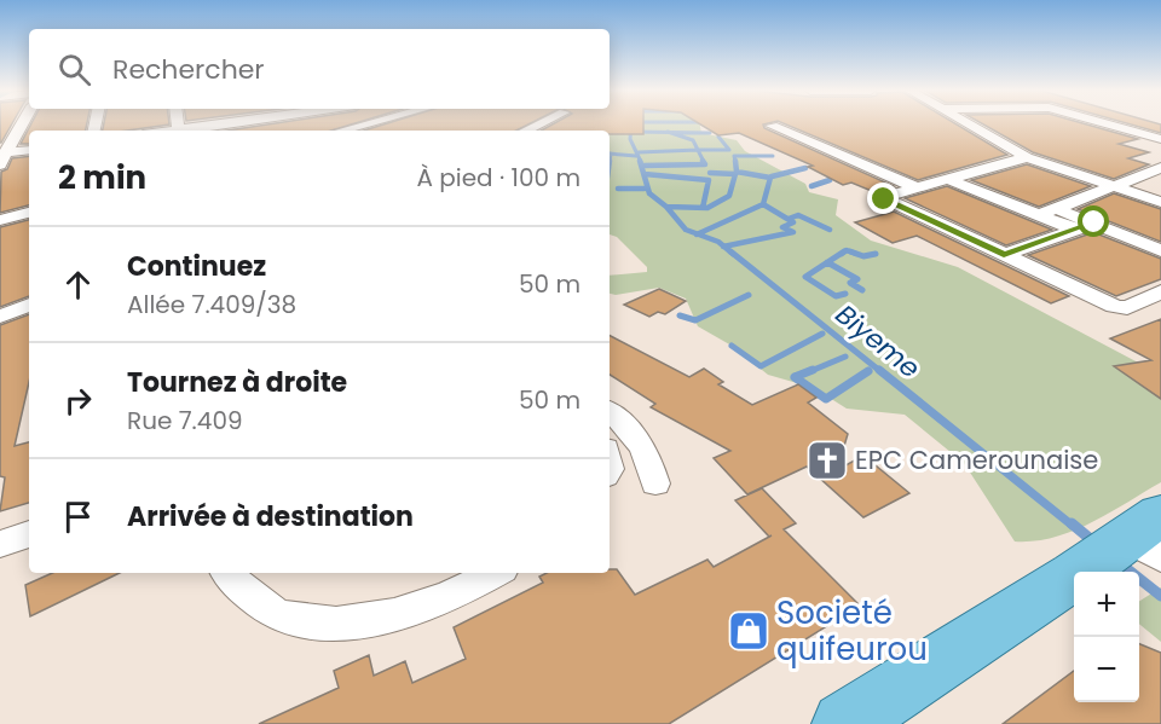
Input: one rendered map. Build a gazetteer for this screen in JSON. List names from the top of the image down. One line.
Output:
{"water":["Biyeme"],"places":{"church":["EPC Camerounaise"],"shop":["Societé quifeurou"]},"page":{"search":"Rechercher","heading":["2 min","À pied · 100 m"],"list":[["Continuez","Allée 7.409/38","50 m"],["Tournez à droite","Rue 7.409","50 m"],"Arrivée à destination"],"map_buttons":["+","−"]}}
